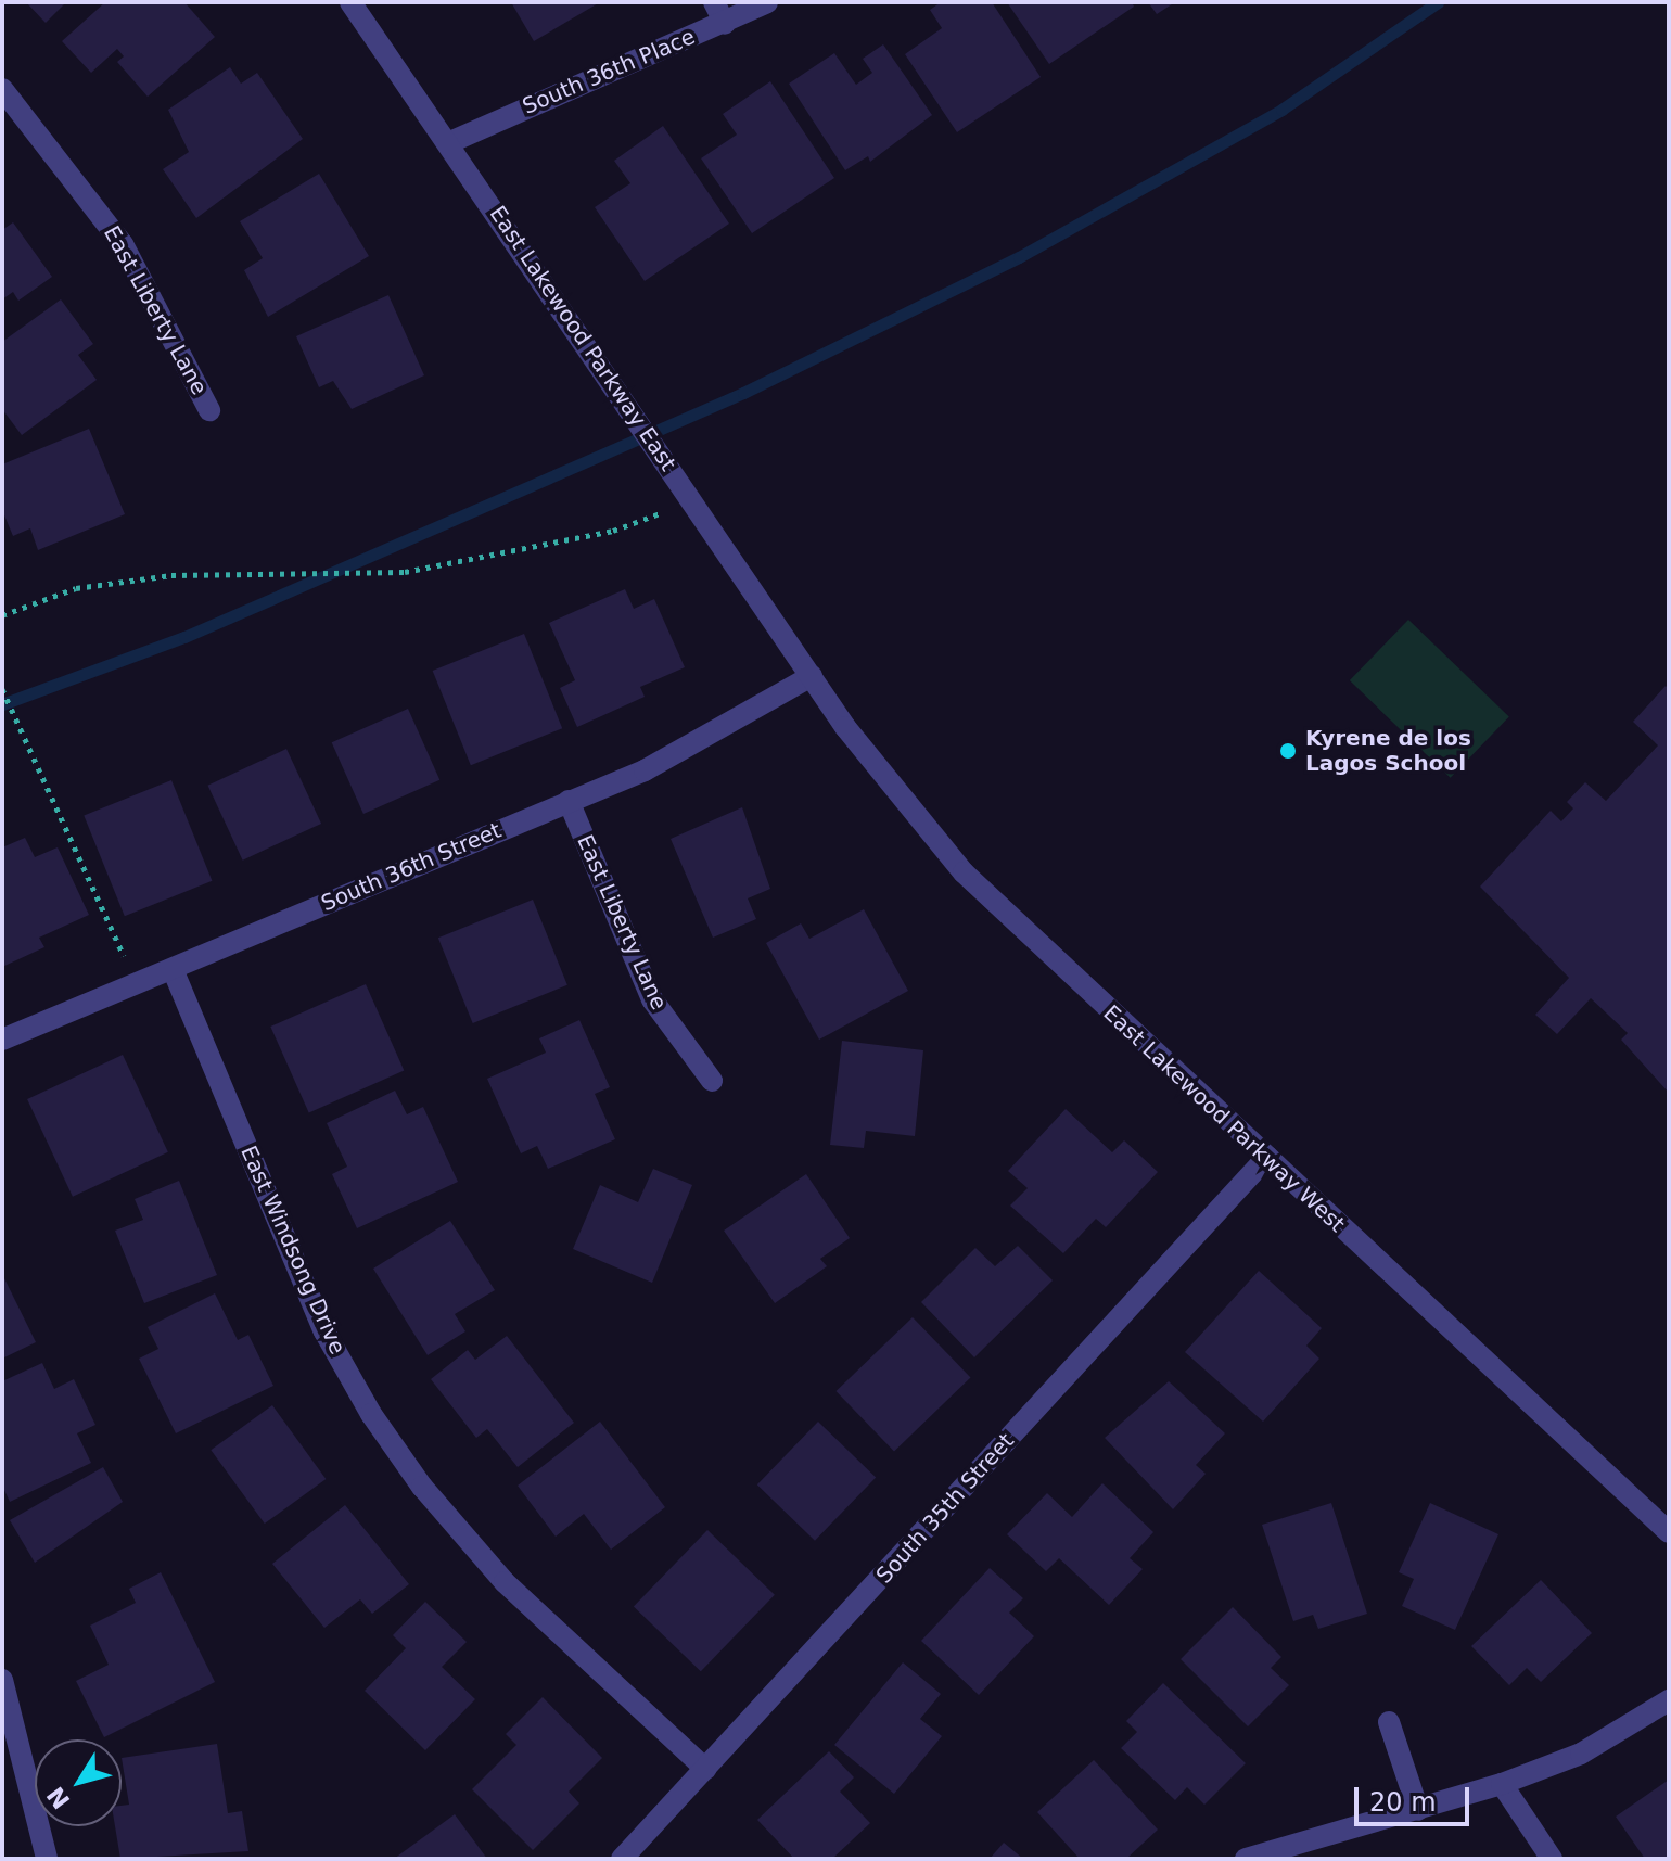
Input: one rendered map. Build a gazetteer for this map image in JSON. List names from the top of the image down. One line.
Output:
{"streets":{"street":["South 36th Place","East Liberty Lane","East Lakewood Parkway East","South 36th Street","East Lakewood Parkway West","East Windsong Drive","South 35th Street"]},"crossings":[["South 36th Place","East Lakewood Parkway East"],["East Liberty Lane","South 36th Street"],["East Lakewood Parkway East","South 36th Street"],["East Lakewood Parkway East","East Lakewood Parkway West"],["South 36th Street","East Lakewood Parkway West"],["South 36th Street","East Windsong Drive"],["East Lakewood Parkway West","South 35th Street"],["East Windsong Drive","South 35th Street"]],"places":["Kyrene de los Lagos School"],"scale_bar":"20 m","north":"bottom left"}
